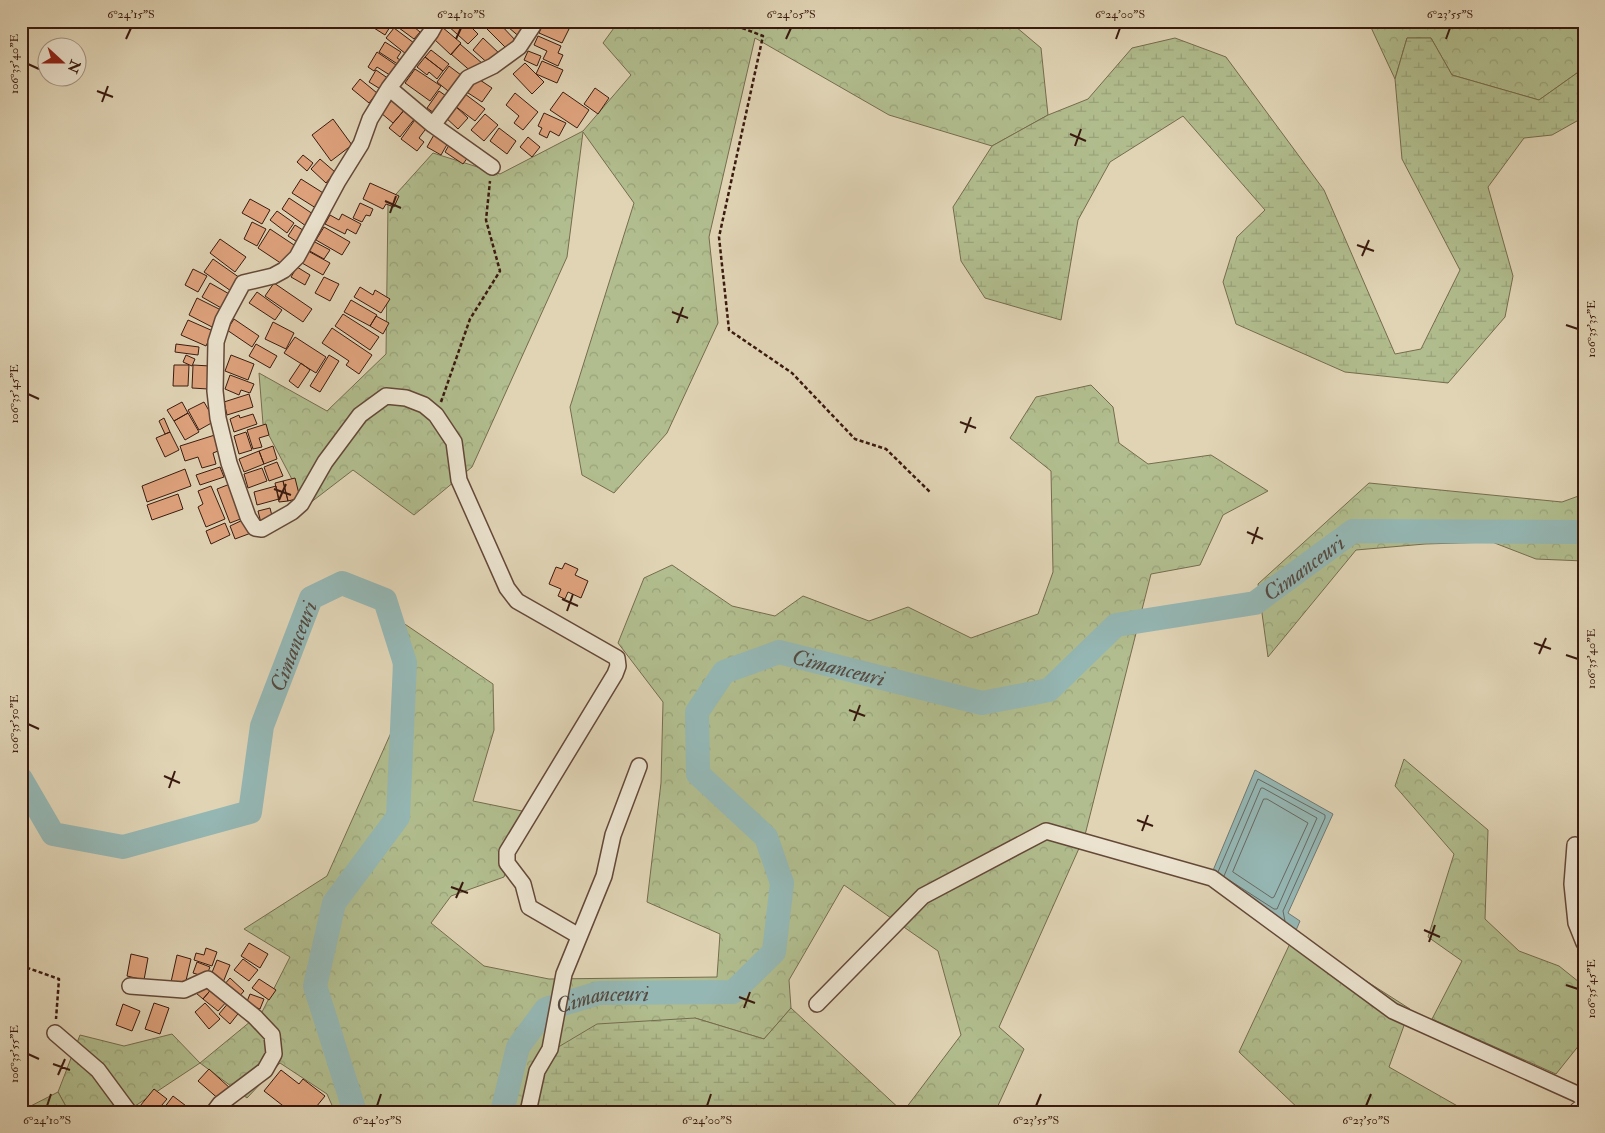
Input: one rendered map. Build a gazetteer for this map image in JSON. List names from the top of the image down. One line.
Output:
{"water":["Cimanceuri"],"north":"right","coordinates":["6°24'15\"S","6°24'10\"S","6°24'05\"S","6°24'00\"S","6°23'55\"S","106°35'40\"E","106°35'35\"E","106°35'45\"E","106°35'50\"E","106°35'55\"E","6°23'50\"S"]}
